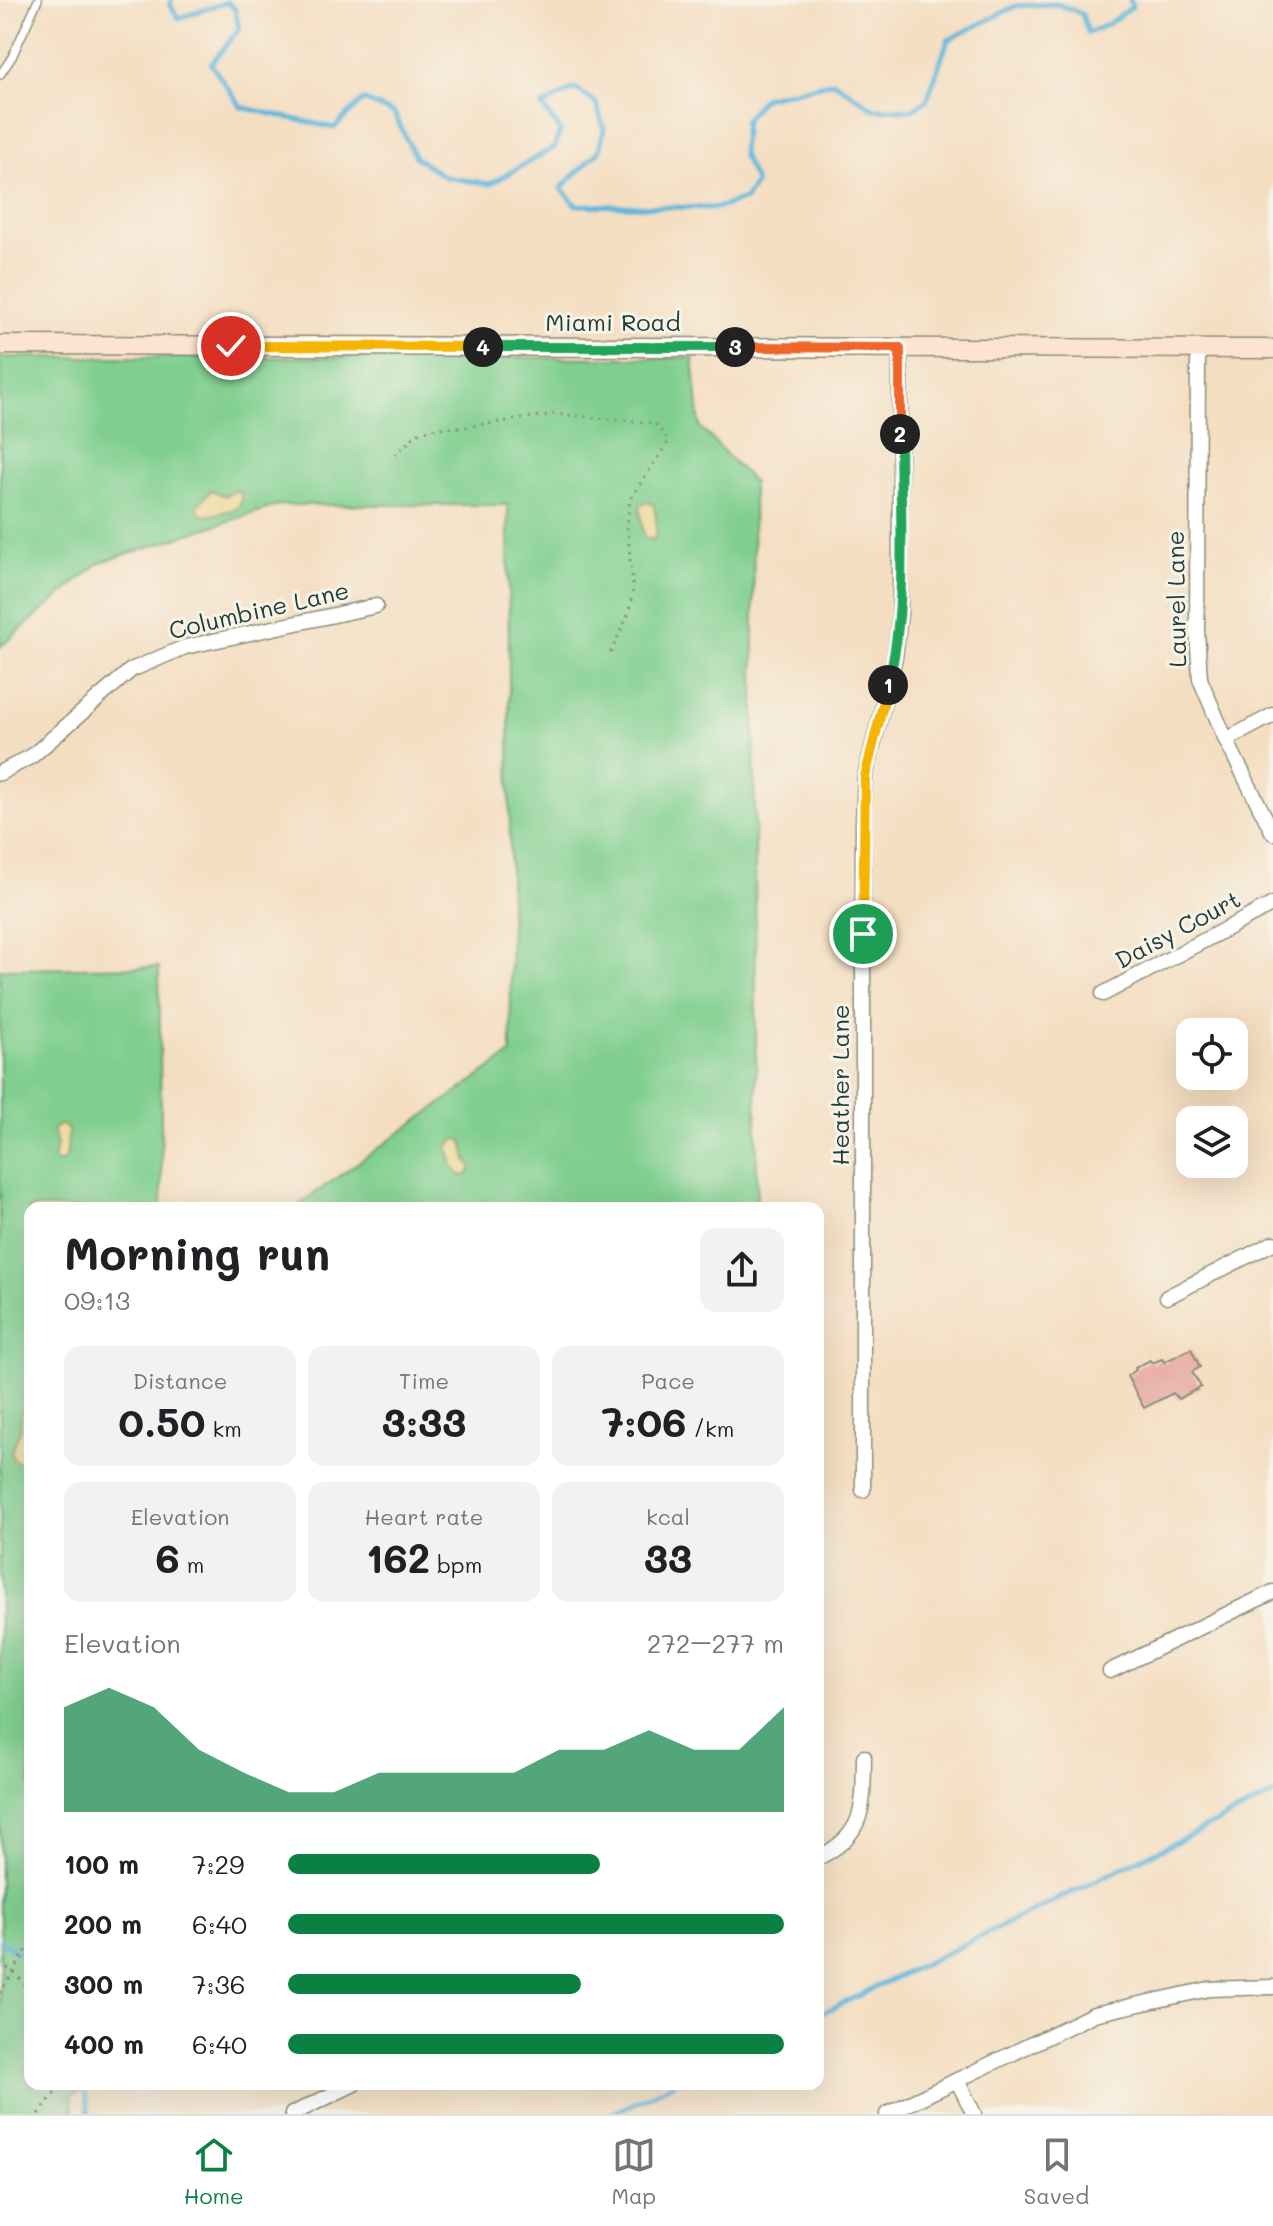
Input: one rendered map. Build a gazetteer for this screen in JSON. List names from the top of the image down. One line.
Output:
{"streets":{"street":["Miami Road","Laurel Lane","Columbine Lane","Daisy Court","Heather Lane"]},"crossings":[["Miami Road","Laurel Lane"],["Miami Road","Heather Lane"]],"page":{"pins":["3","4","2","1"],"heading":["Morning run","09:13"],"stats":[["Distance","0.50 km"],["Time","3:33"],["Pace","7:06 /km"],["Elevation","6 m"],["Heart rate","162 bpm"],["kcal","33"]],"chart":["Elevation","272–277 m"],"list":[{"name":"100 m","note":"7:29"},{"name":"200 m","note":"6:40"},{"name":"300 m","note":"7:36"},{"name":"400 m","note":"6:40"}],"tabs":["Home","Map","Saved"]}}
